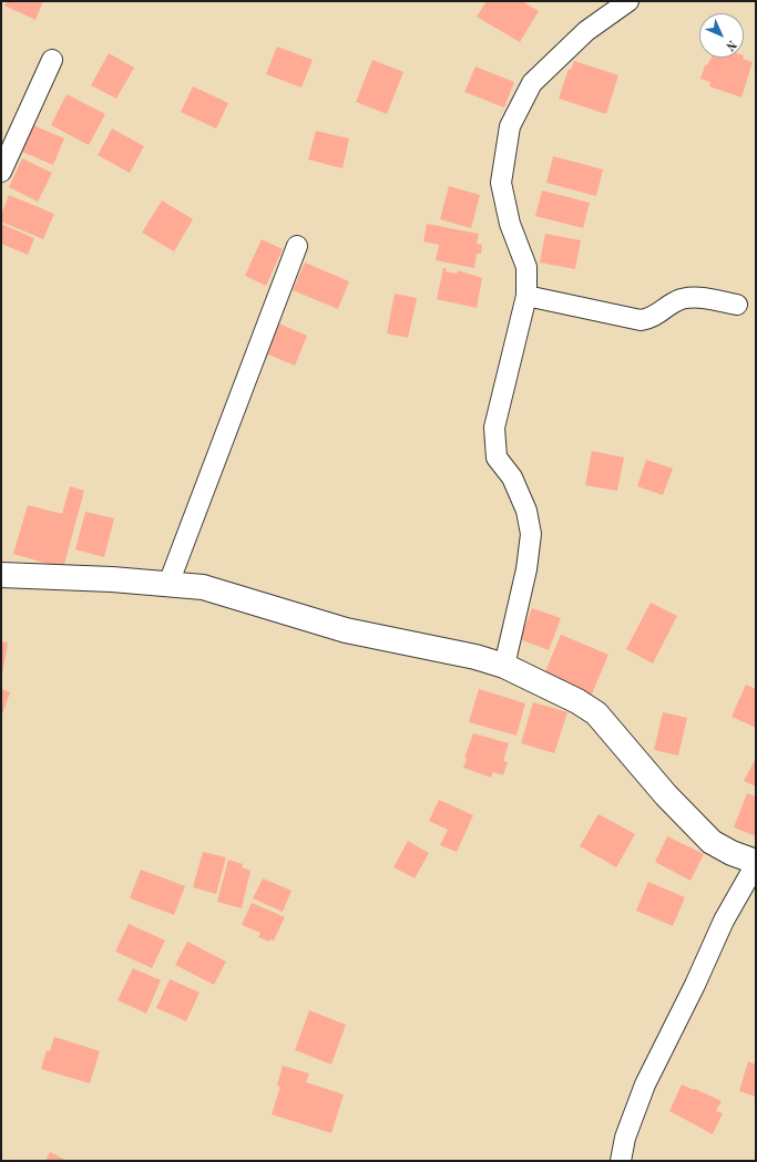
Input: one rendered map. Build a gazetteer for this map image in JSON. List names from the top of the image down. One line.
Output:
{"north":"bottom right"}
